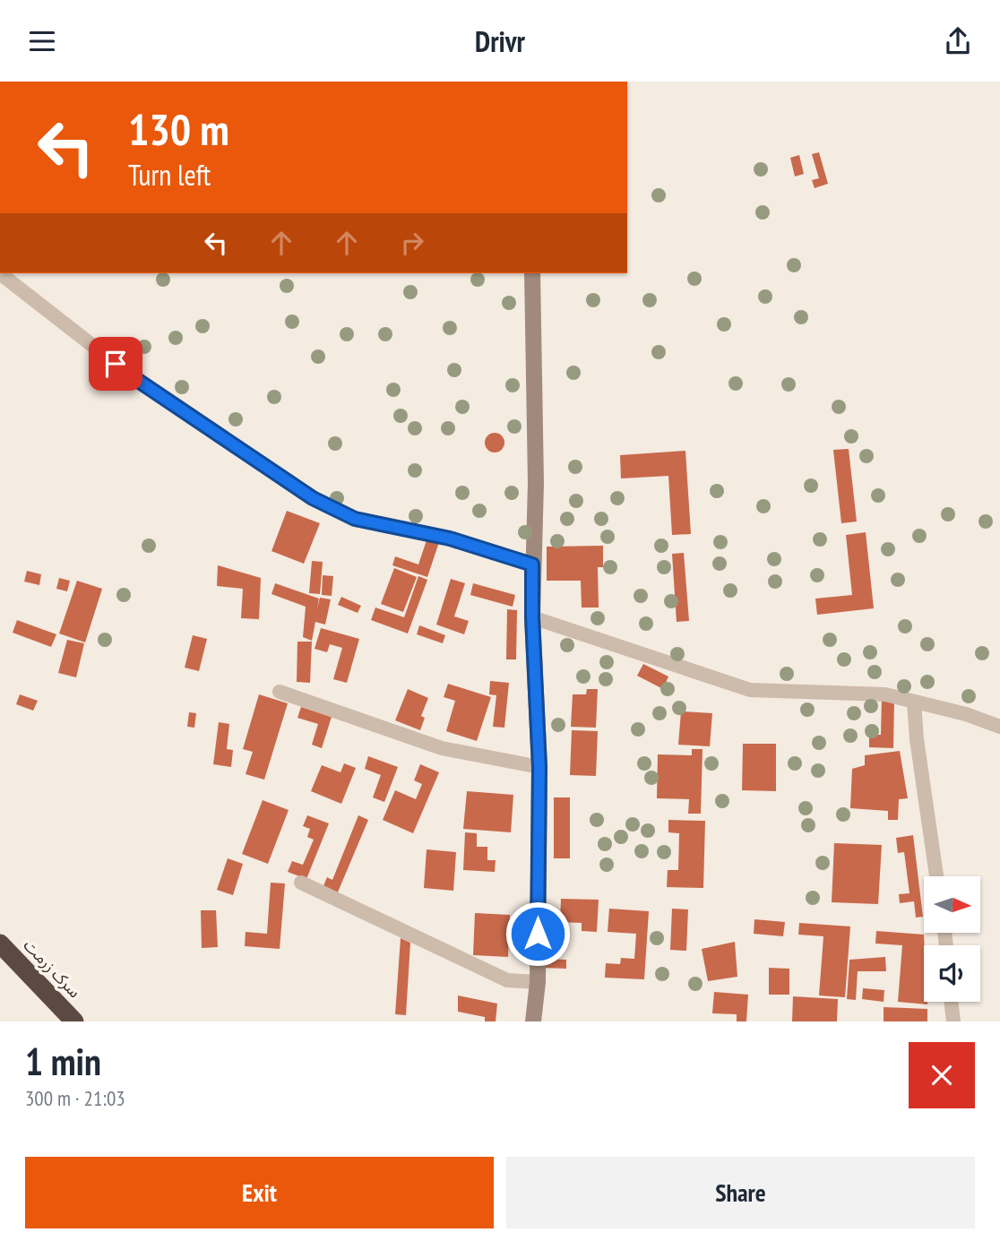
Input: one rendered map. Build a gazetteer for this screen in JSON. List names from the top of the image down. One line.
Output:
{"streets":{"highway":["سرک زرمت"]},"north":"right","page":{"header":"Drivr","turn":["130 m","Turn left"],"heading":["1 min","300 m · 21:03"],"buttons":["Exit","Share"]}}
